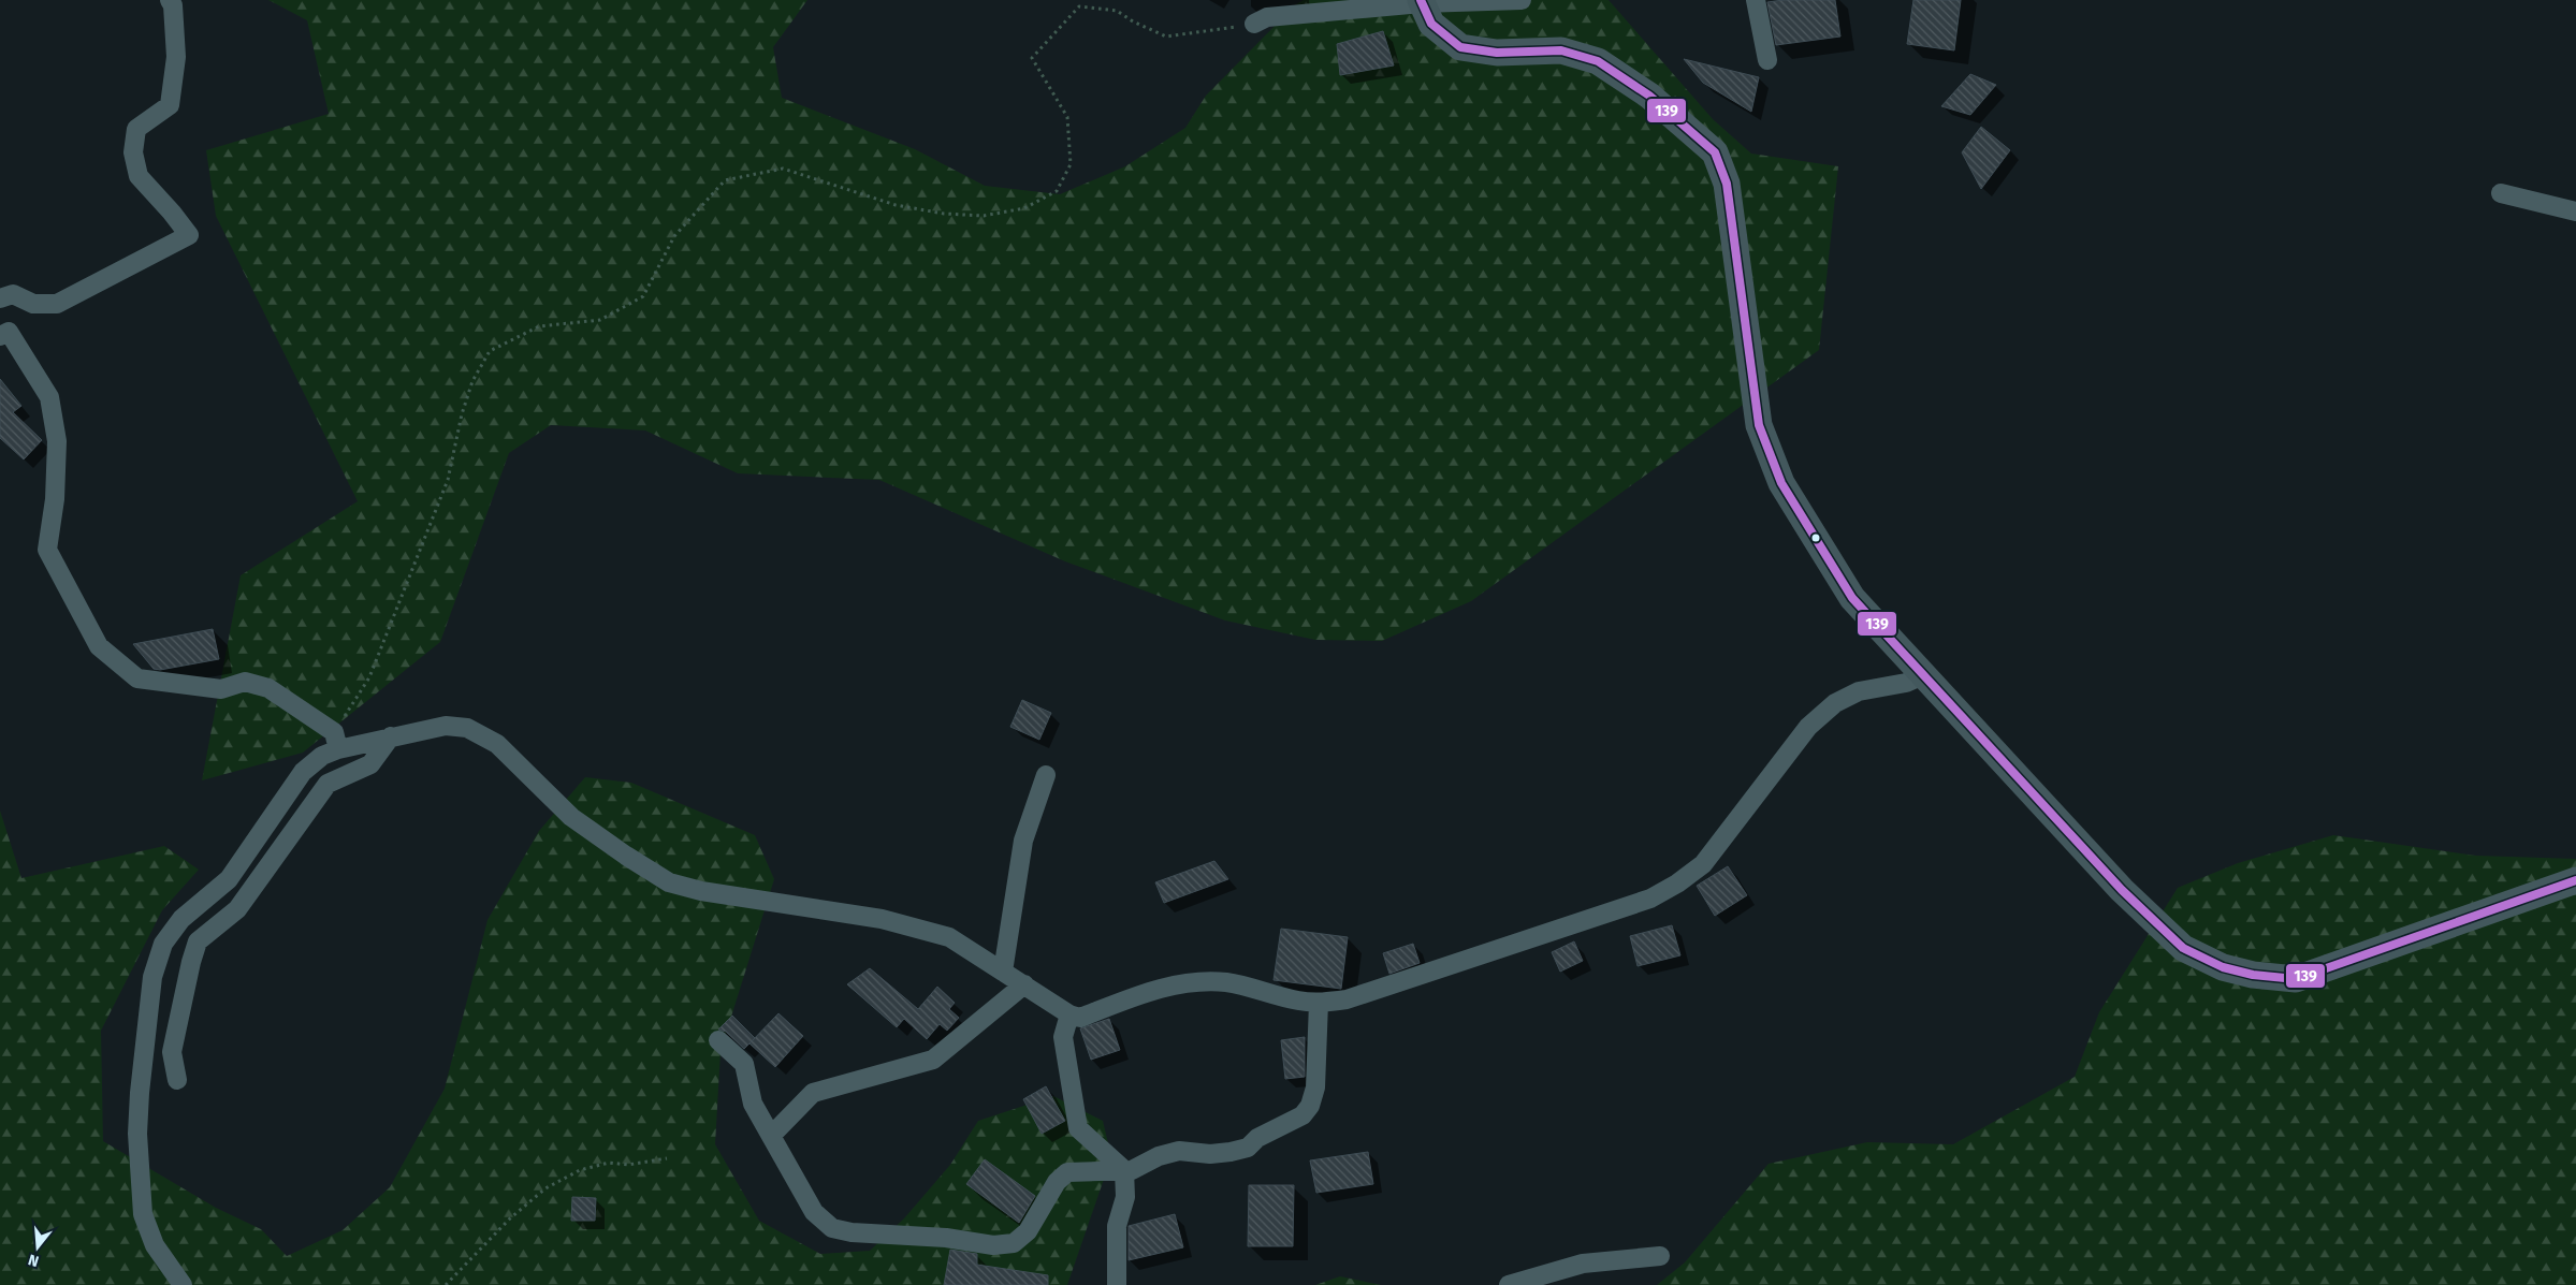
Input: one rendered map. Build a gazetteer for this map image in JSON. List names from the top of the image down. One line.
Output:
{"lines":["transit line 139"],"north":"bottom"}
